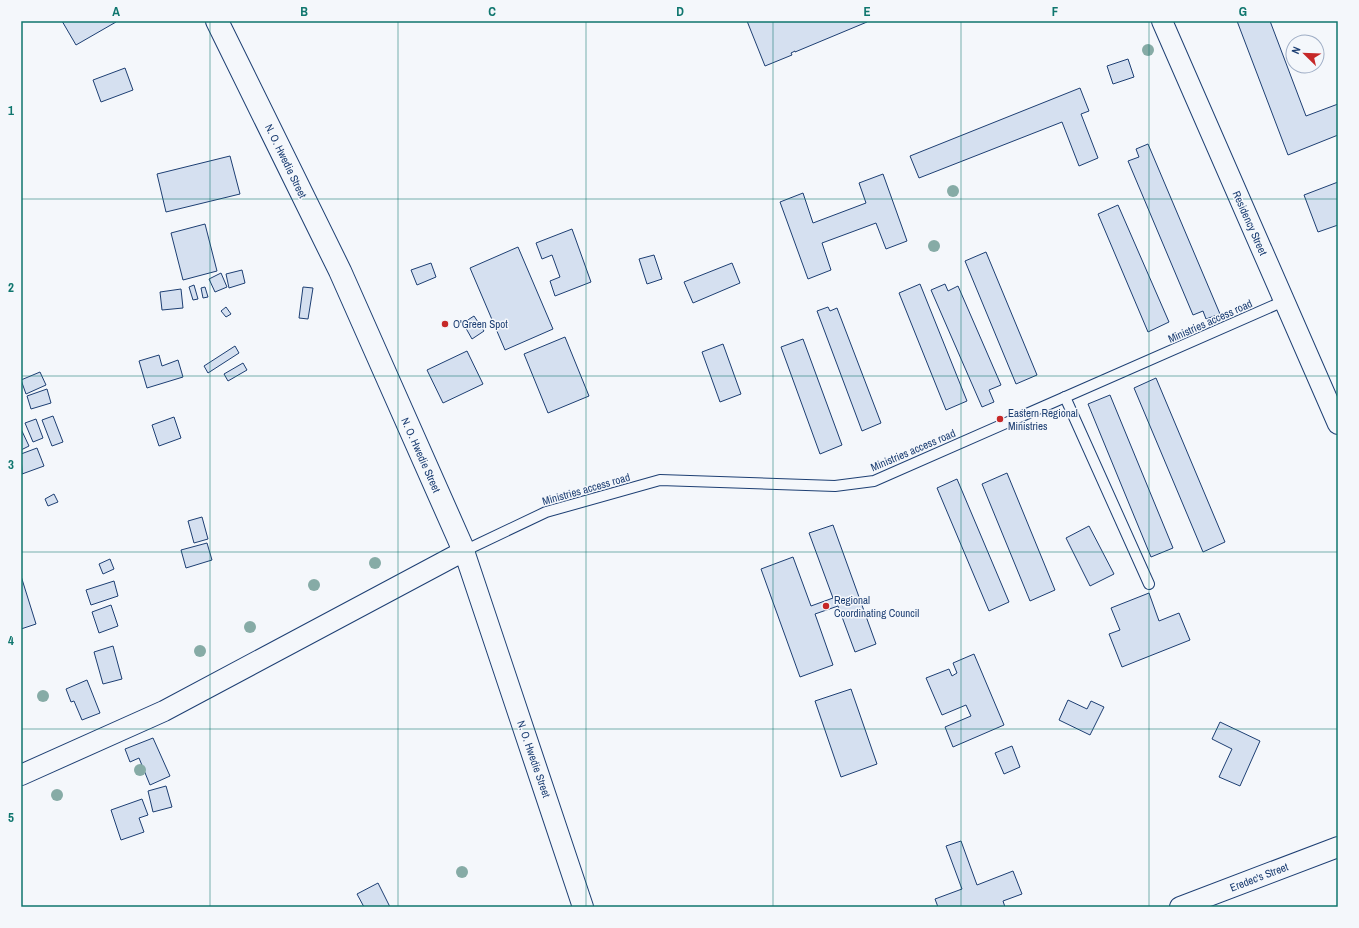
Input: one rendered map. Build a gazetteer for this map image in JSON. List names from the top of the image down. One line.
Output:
{"streets":{"street":["N. O. Hwedie Street","Residency Street","Eredec's Street"],"lane":["Ministries access road"]},"crossings":[["N. O. Hwedie Street","Ministries access road"],["Residency Street","Ministries access road"]],"places":["O'Green Spot","Eastern Regional Ministries","Regional Coordinating Council"],"north":"top left","grid":{"columns":["A","B","C","D","E","F","G"],"rows":["1","2","3","4","5"]}}
